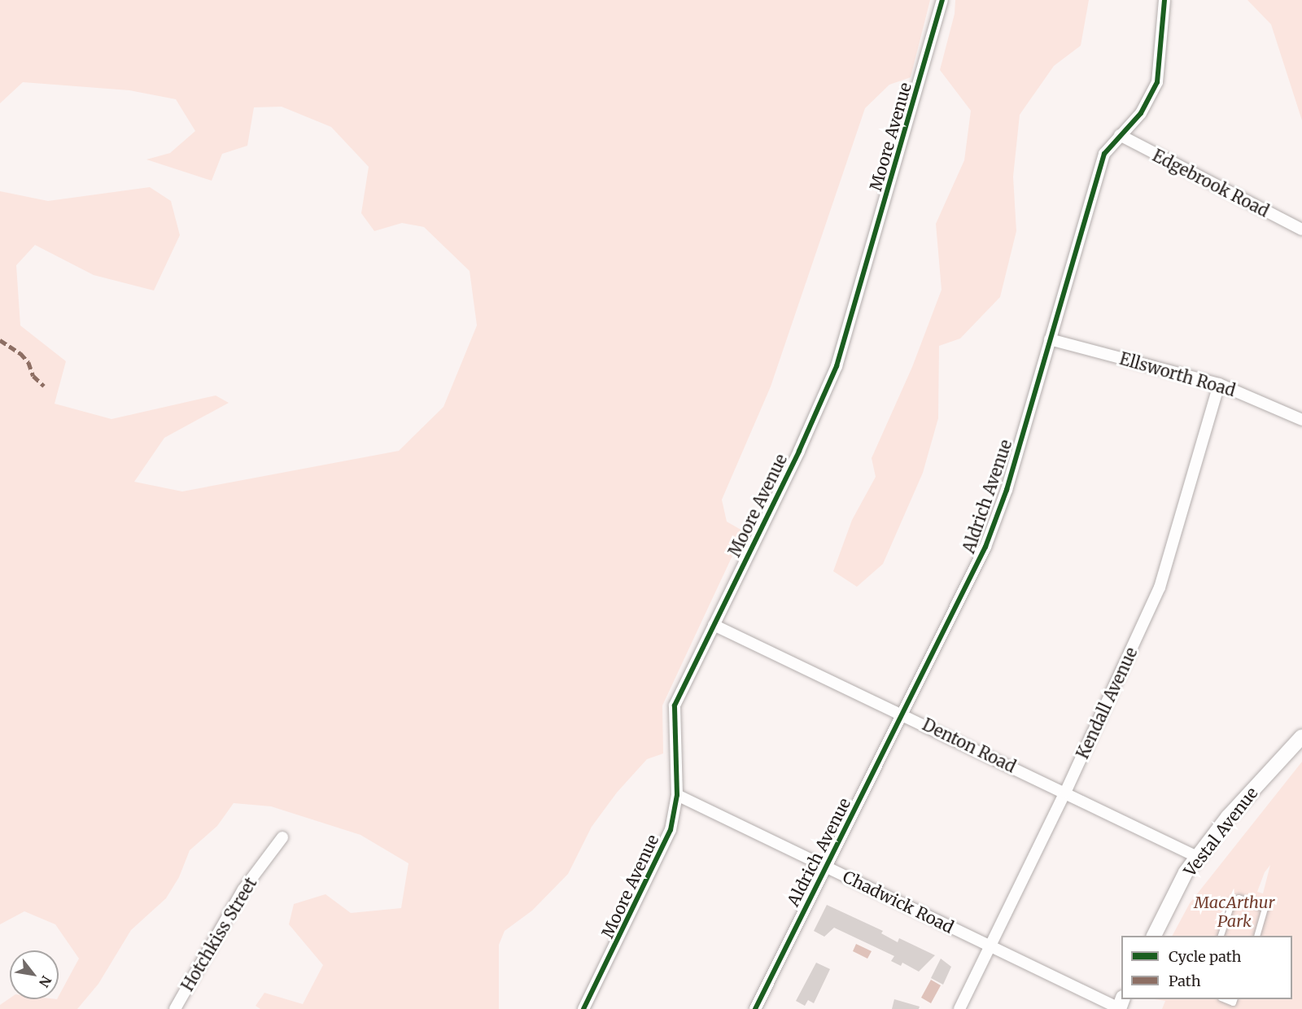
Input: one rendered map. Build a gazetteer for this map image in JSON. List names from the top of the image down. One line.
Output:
{"streets":{"street":["Moore Avenue","Edgebrook Road","Ellsworth Road","Aldrich Avenue","Kendall Avenue","Denton Road","Vestal Avenue","Chadwick Road","Hotchkiss Street"]},"crossings":[["Moore Avenue","Denton Road"],["Moore Avenue","Chadwick Road"],["Edgebrook Road","Aldrich Avenue"],["Ellsworth Road","Aldrich Avenue"],["Ellsworth Road","Kendall Avenue"],["Aldrich Avenue","Denton Road"],["Aldrich Avenue","Chadwick Road"],["Kendall Avenue","Denton Road"],["Kendall Avenue","Chadwick Road"],["Denton Road","Vestal Avenue"]],"parks":["MacArthur Park"],"legend":["Cycle path","Path"],"north":"bottom right"}
